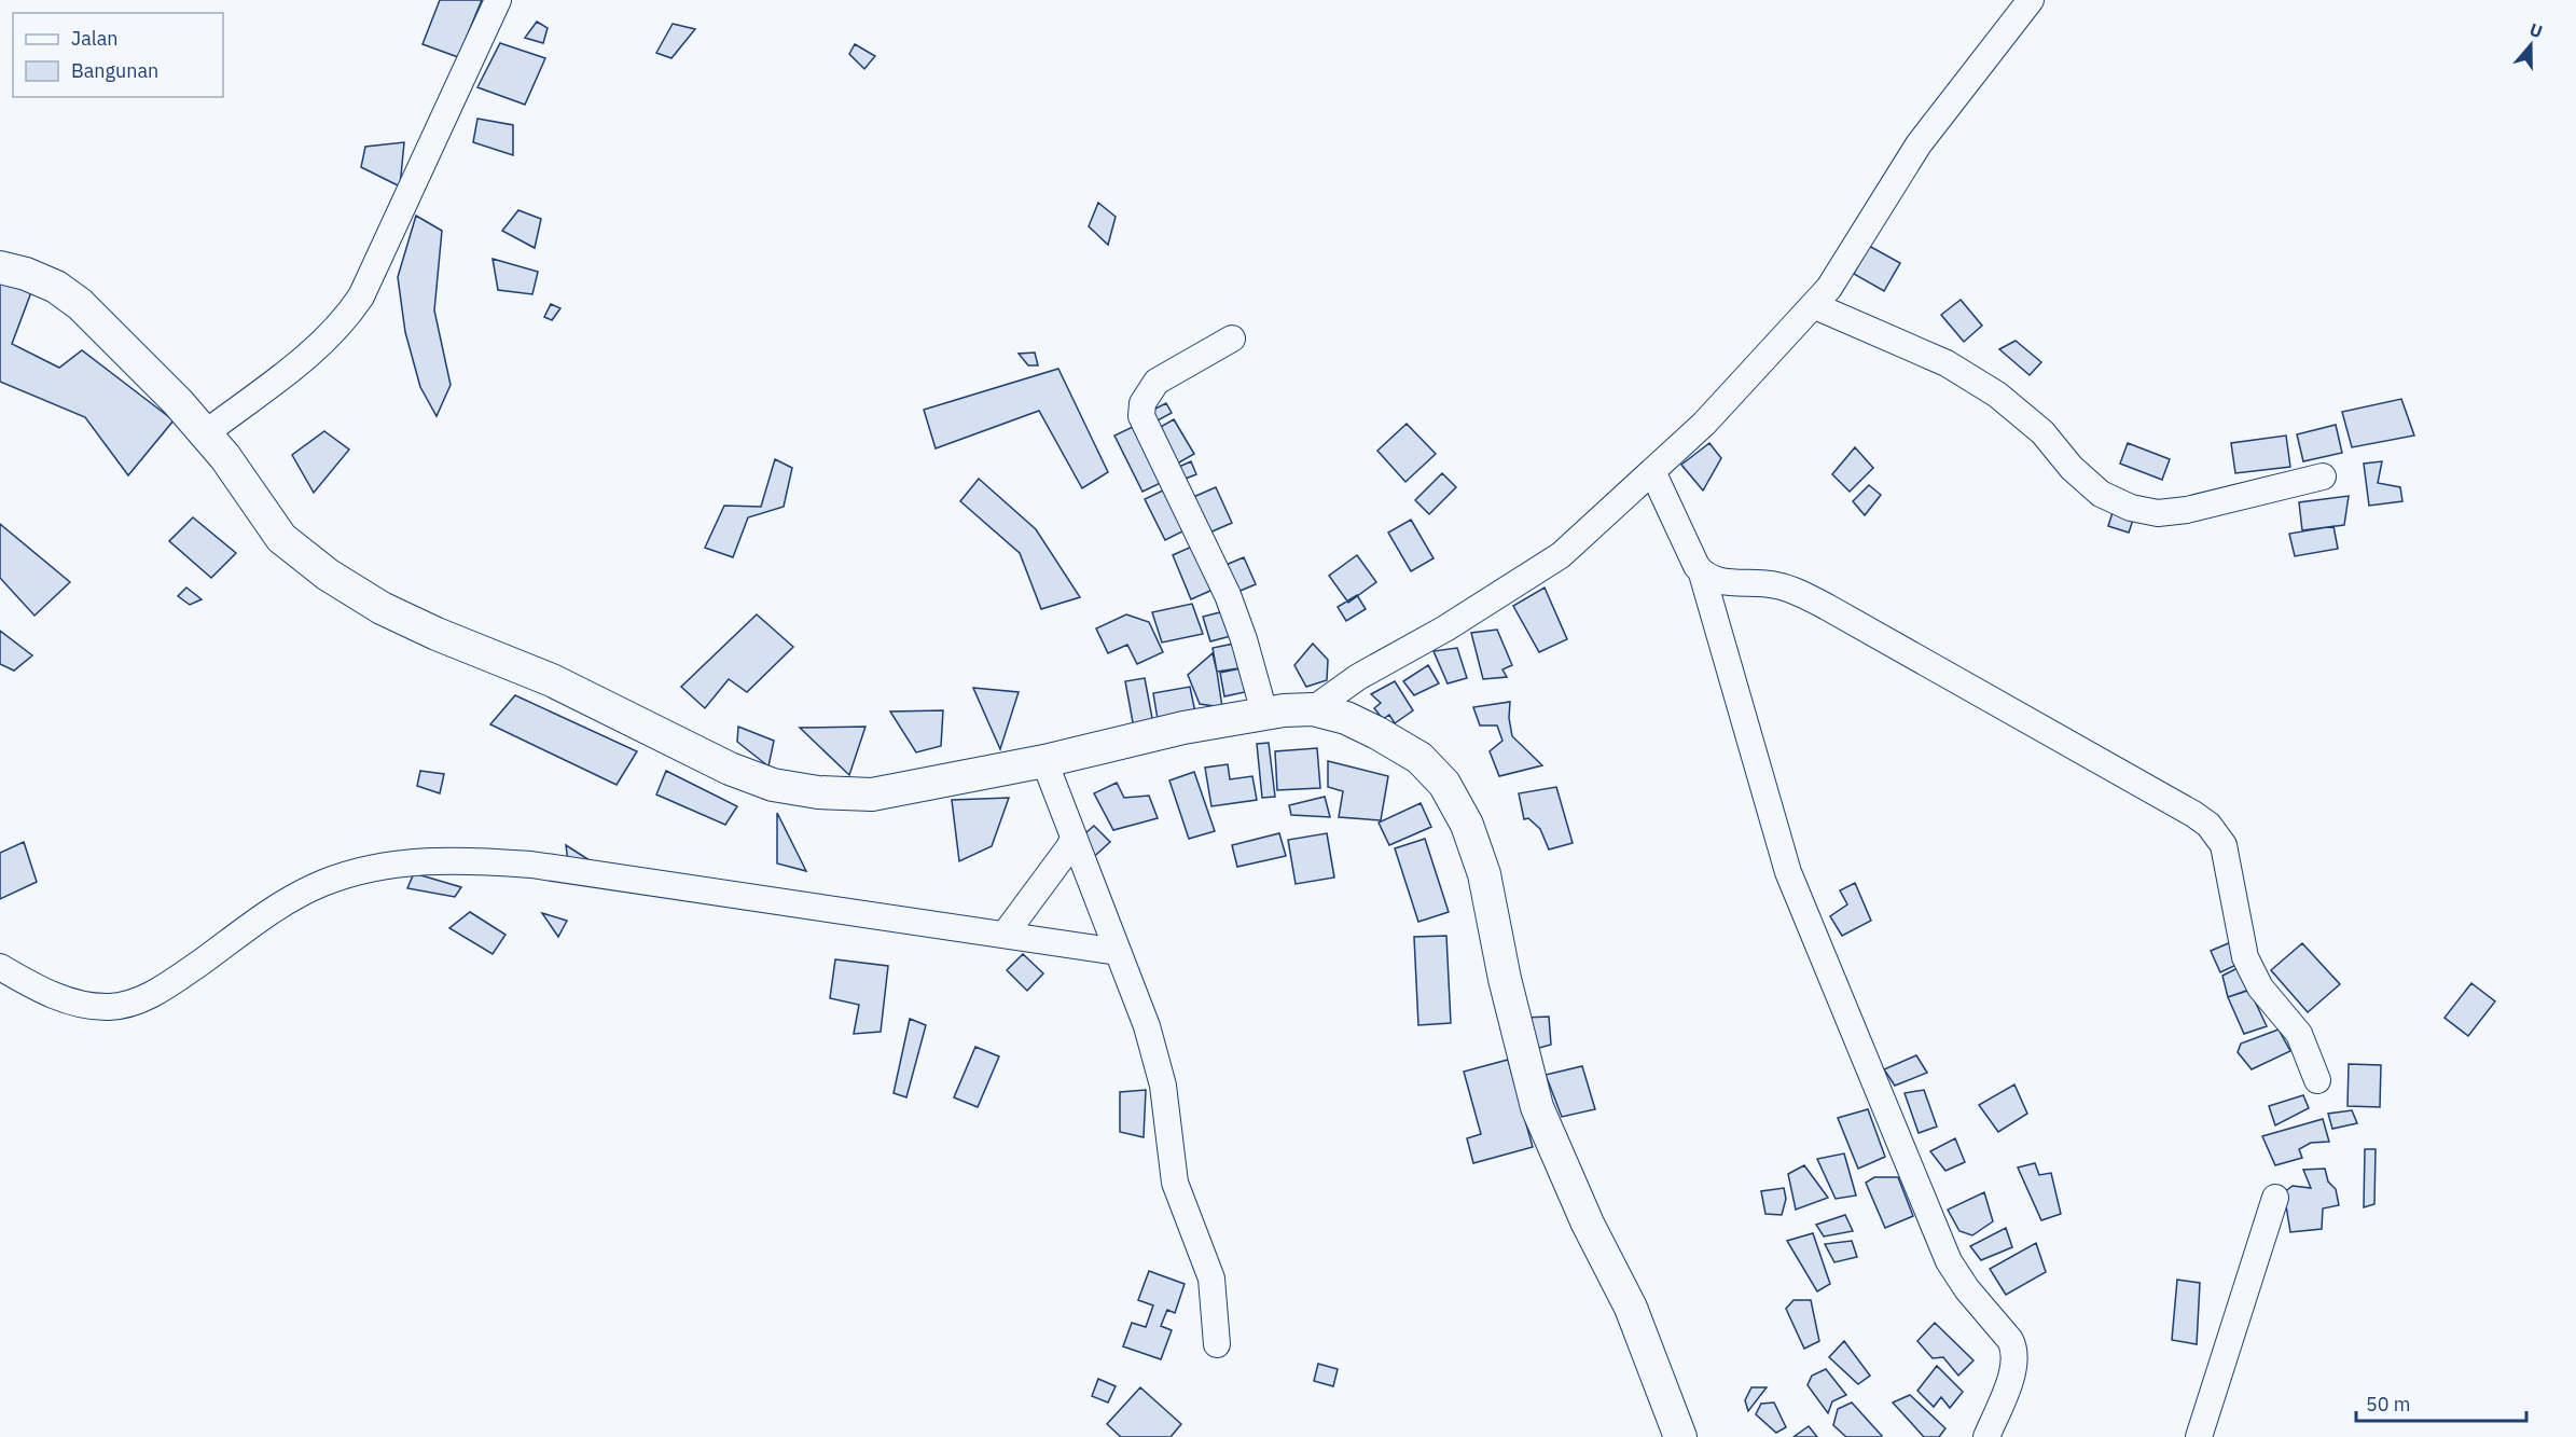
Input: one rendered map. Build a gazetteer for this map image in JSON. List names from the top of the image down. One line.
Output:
{"legend":["Jalan","Bangunan"],"scale_bar":"50 m","north":"top"}
